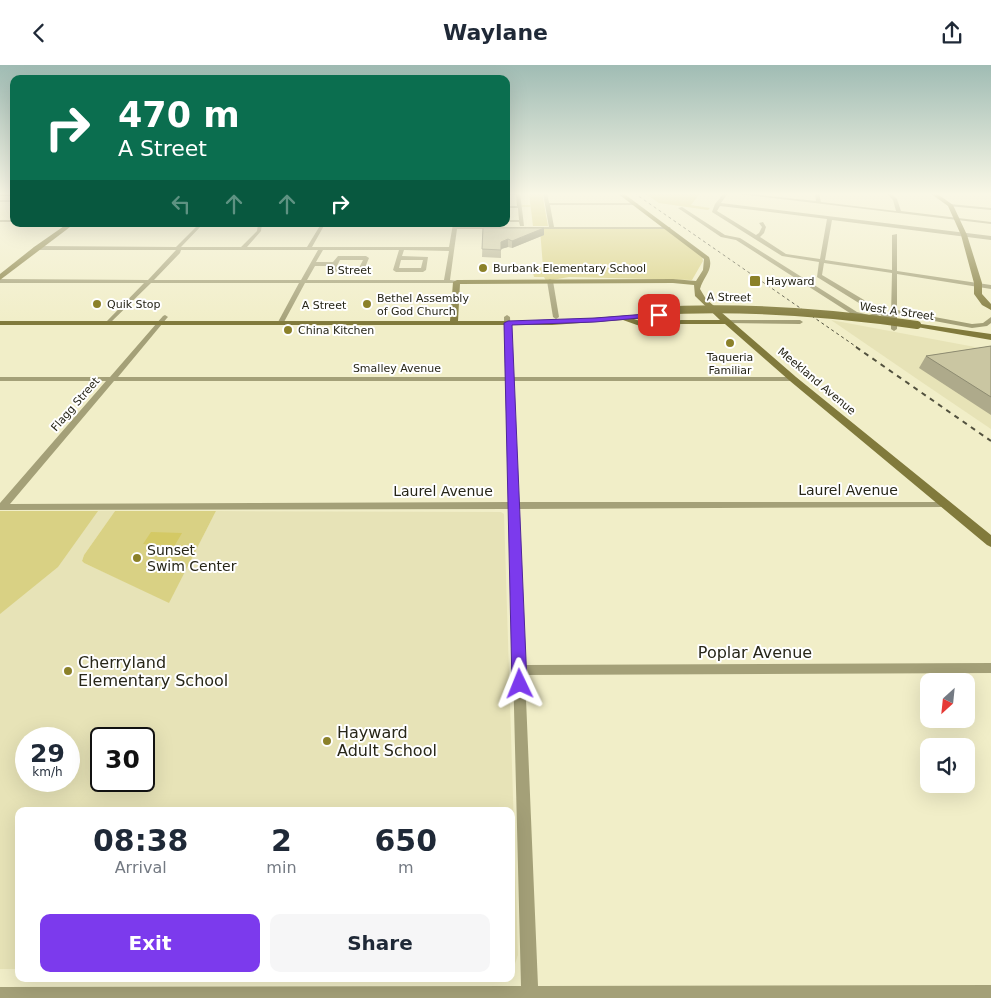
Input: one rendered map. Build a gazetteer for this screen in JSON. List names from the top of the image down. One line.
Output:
{"streets":{"main road":["B Street","A Street","West A Street","Meekland Avenue"],"street":["Smalley Avenue","Flagg Street","Laurel Avenue","Poplar Avenue"]},"crossings":[["B Street","Meekland Avenue"],["A Street","West A Street"],["A Street","Meekland Avenue"],["A Street","Flagg Street"],["Smalley Avenue","Meekland Avenue"],["Smalley Avenue","Flagg Street"],["Meekland Avenue","Laurel Avenue"],["Flagg Street","Laurel Avenue"]],"places":{"other":["Burbank Elementary School","Quik Stop","Bethel Assembly of God Church","China Kitchen","Taqueria Familiar","Sunset Swim Center","Cherryland Elementary School","Hayward Adult School"],"transit":["Hayward"]},"north":"bottom left","page":{"header":"Waylane","turn":["470 m","A Street"],"speed":"29 km/h","limit":"30","eta":["08:38","Arrival","2","min","650","m"],"buttons":["Exit","Share"]}}
